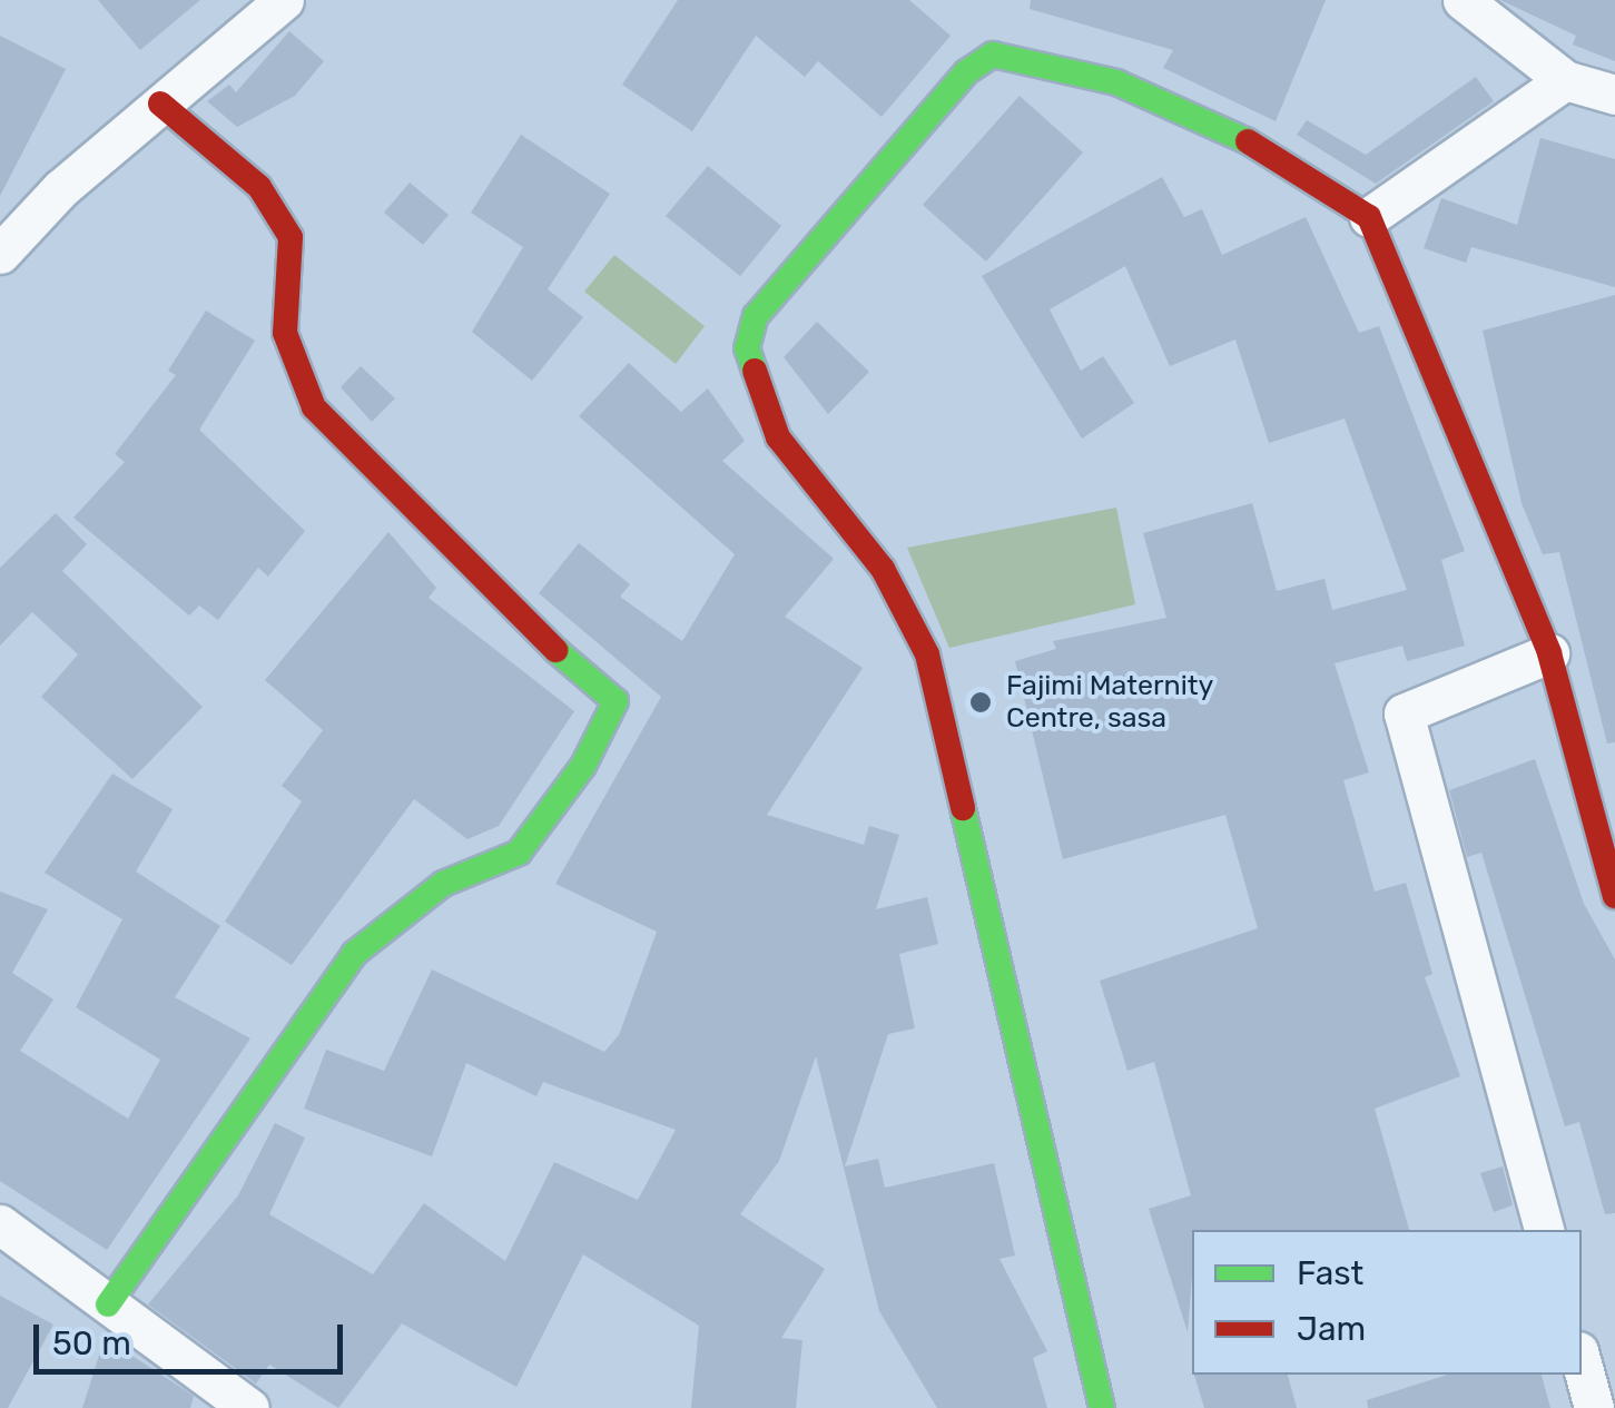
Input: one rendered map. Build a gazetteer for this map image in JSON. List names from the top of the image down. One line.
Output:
{"places":["Fajimi Maternity Centre, sasa"],"legend":["Fast","Jam"],"scale_bar":"50 m"}
